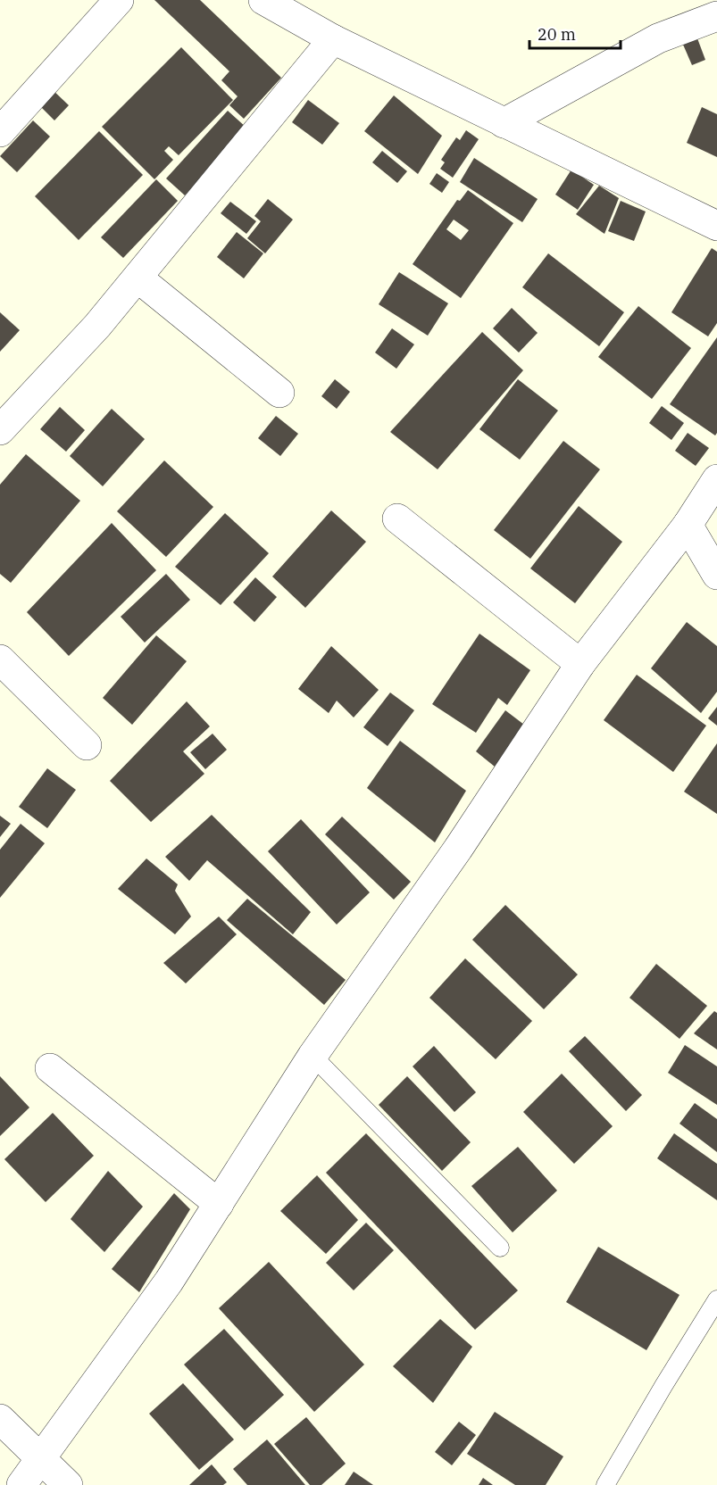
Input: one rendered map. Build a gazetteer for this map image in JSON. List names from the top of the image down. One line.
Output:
{"scale_bar":"20 m"}
